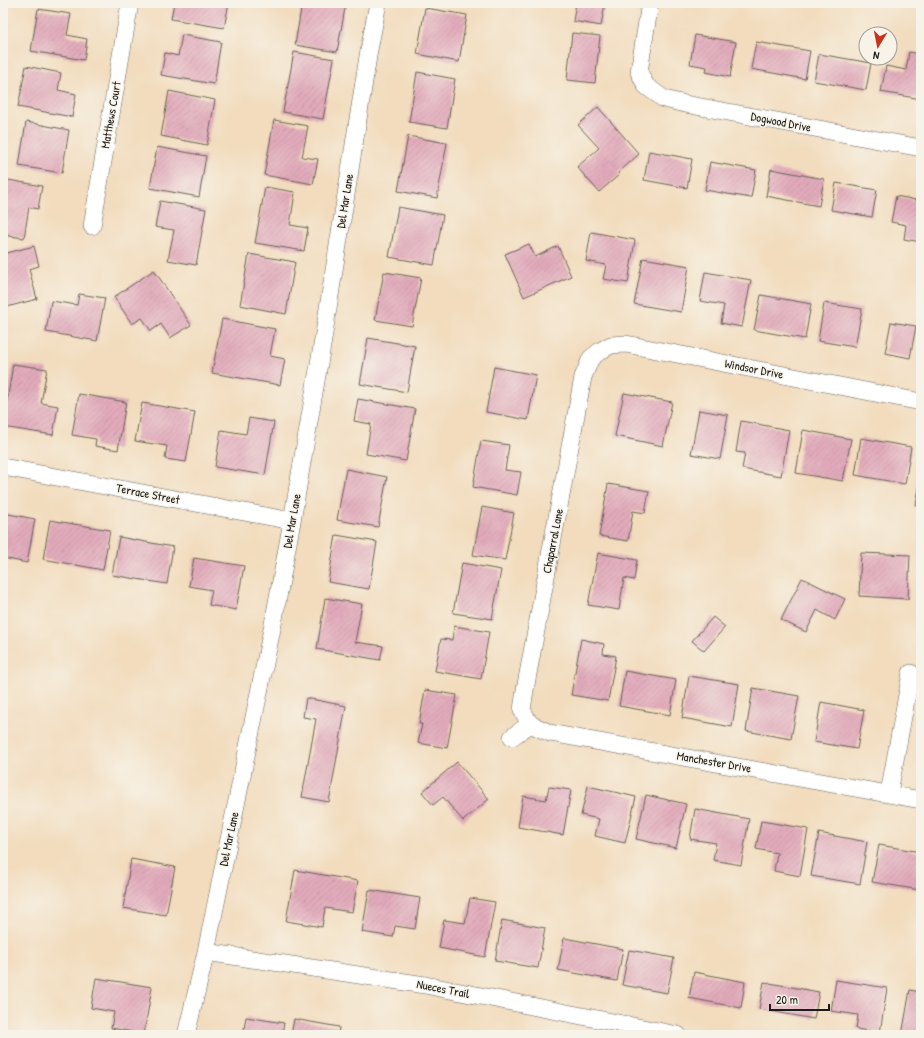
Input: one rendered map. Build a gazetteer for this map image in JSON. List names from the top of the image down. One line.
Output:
{"streets":{"street":["Matthews Court","Dogwood Drive","Del Mar Lane","Windsor Drive","Terrace Street","Chaparral Lane","Manchester Drive","Nueces Trail"]},"crossings":[["Del Mar Lane","Terrace Street"],["Del Mar Lane","Nueces Trail"],["Windsor Drive","Chaparral Lane"],["Chaparral Lane","Manchester Drive"]],"scale_bar":"20 m","north":"bottom"}
